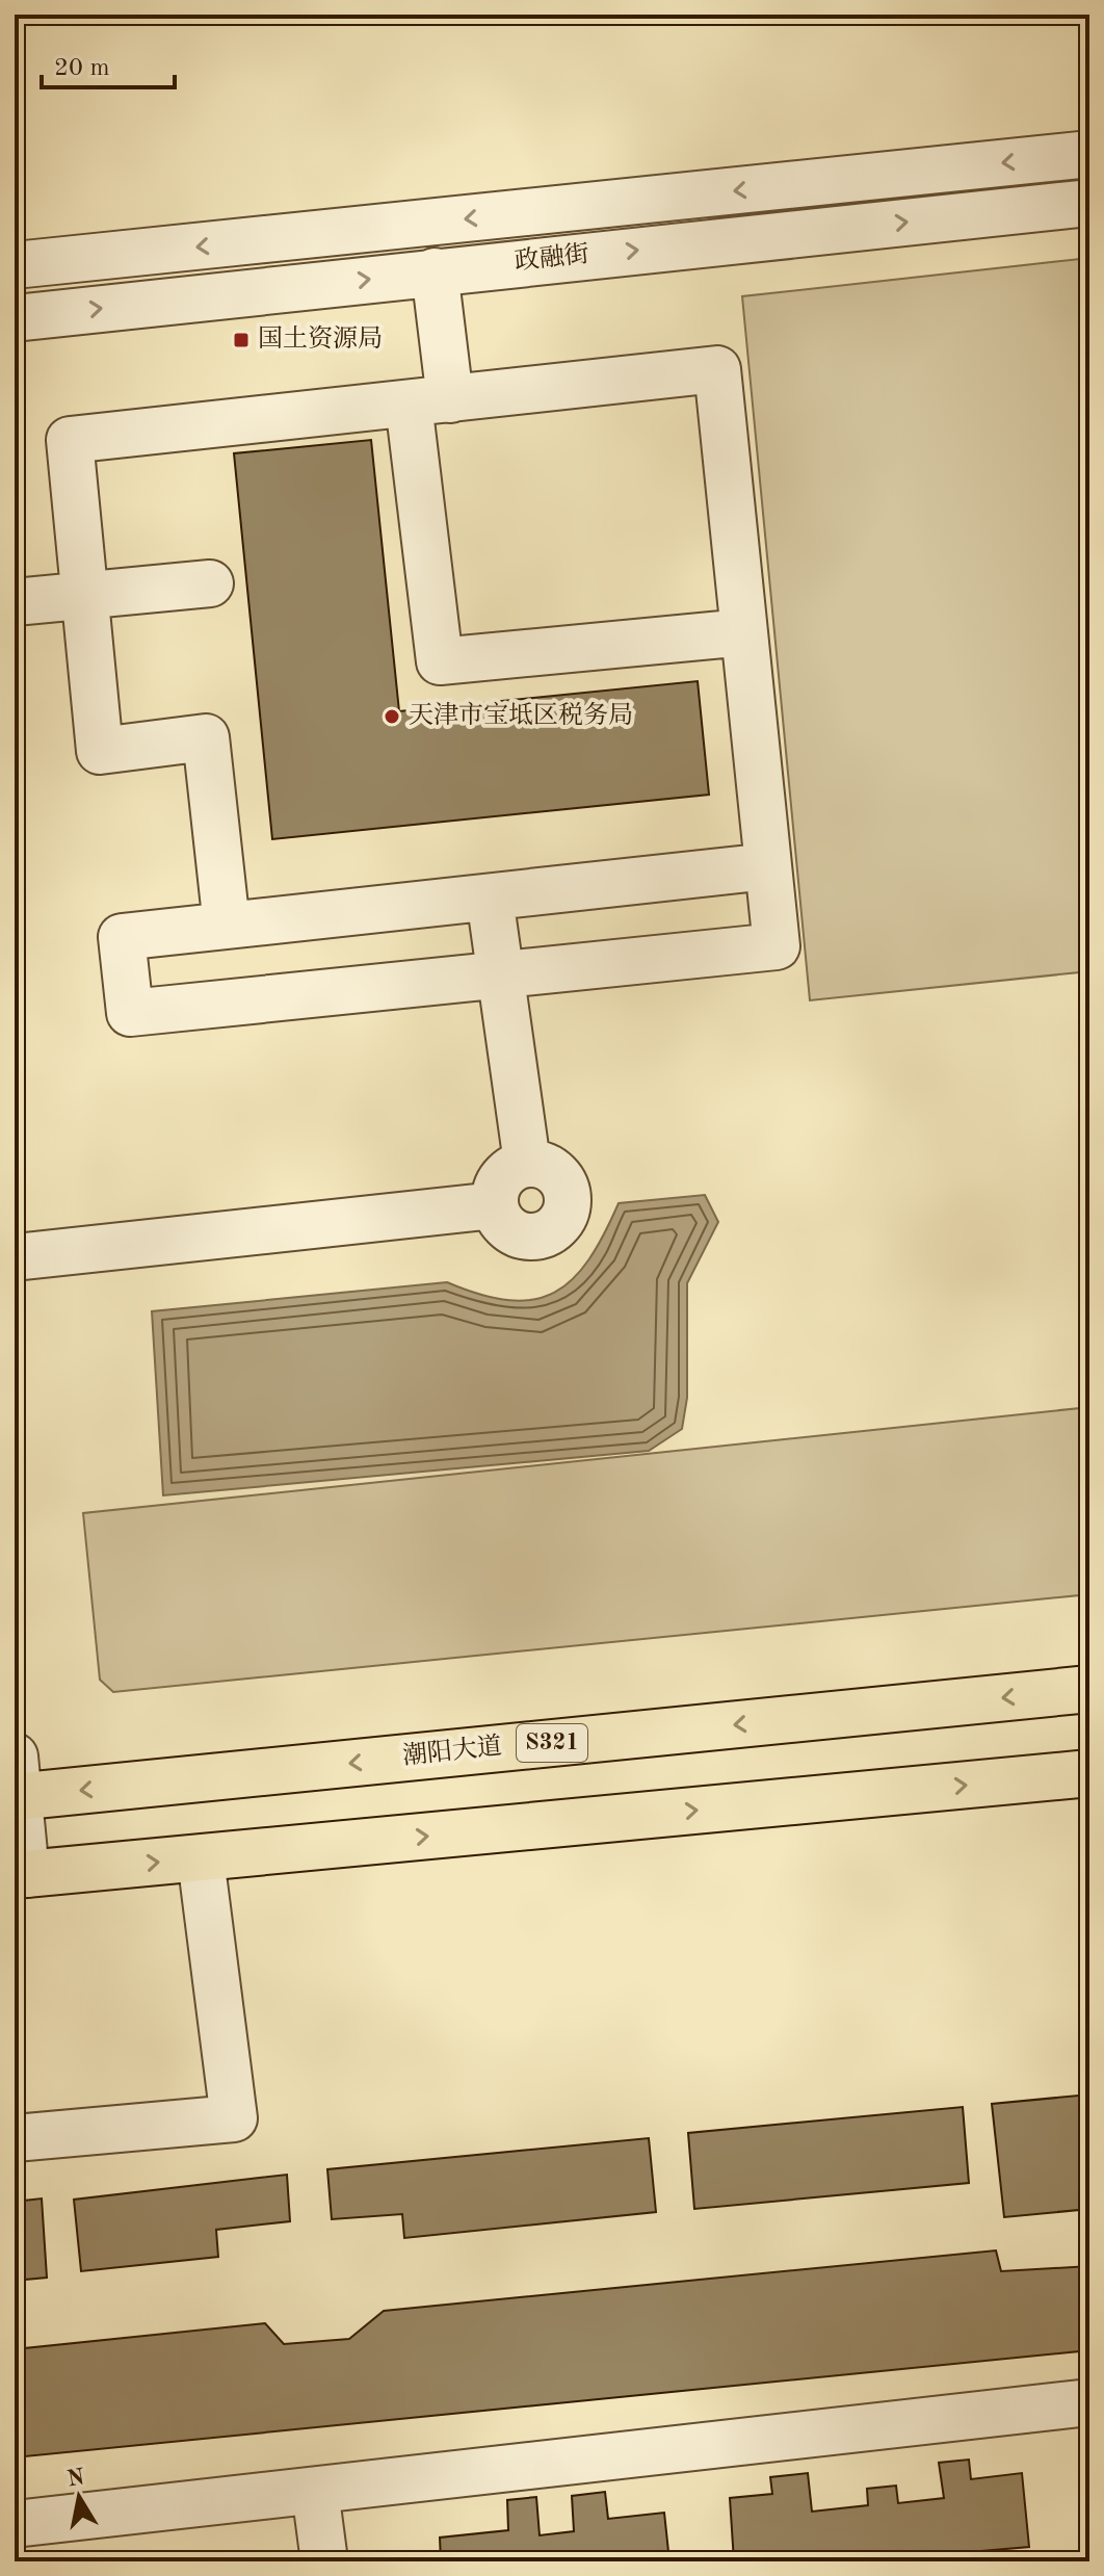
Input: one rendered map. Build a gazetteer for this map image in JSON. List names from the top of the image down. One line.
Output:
{"streets":{"highway":["S321","潮阳大道"],"street":["政融街"]},"places":{"transit":["国土资源局"],"other":["天津市宝坻区税务局"]},"scale_bar":"20 m","north":"top"}
